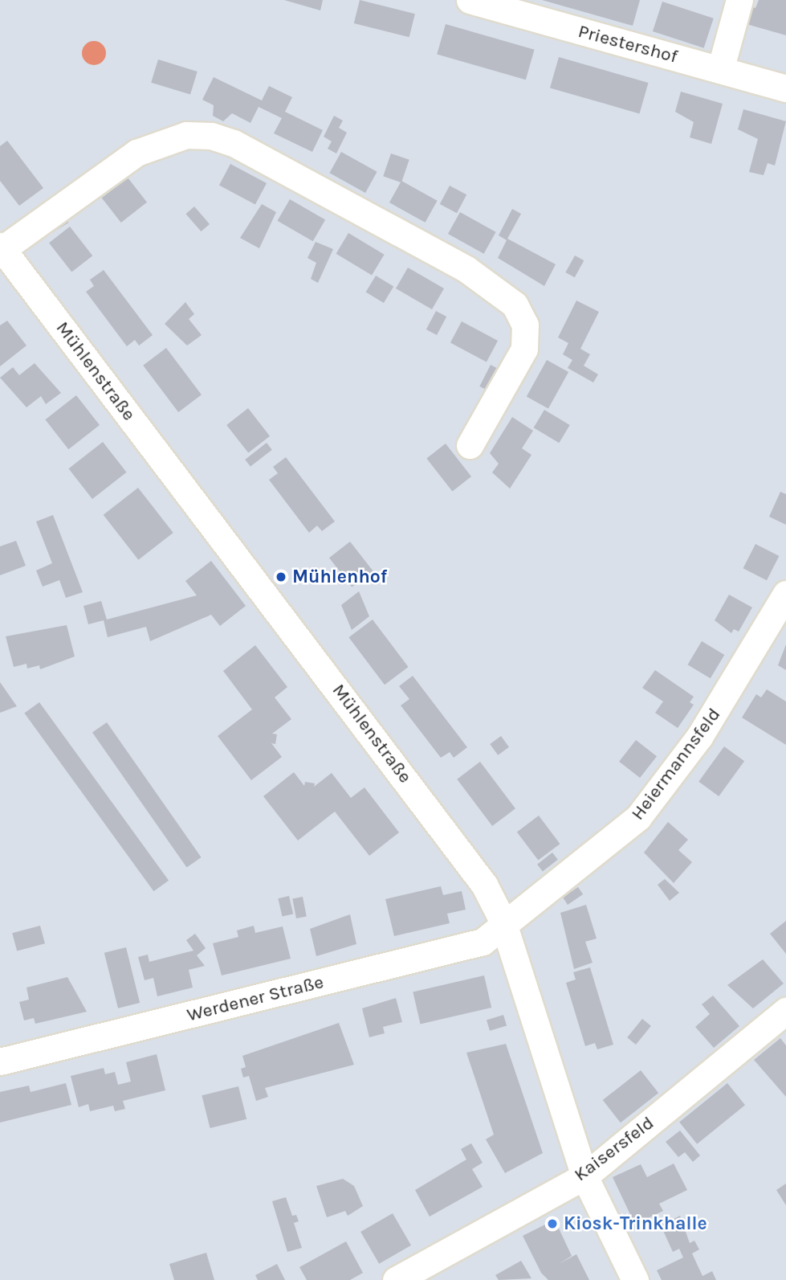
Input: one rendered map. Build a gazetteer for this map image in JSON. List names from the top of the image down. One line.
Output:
{"streets":{"street":["Priestershof","Mühlenstraße","Heiermannsfeld","Werdener Straße","Kaisersfeld"]},"crossings":[["Mühlenstraße","Heiermannsfeld"],["Mühlenstraße","Werdener Straße"],["Mühlenstraße","Kaisersfeld"],["Heiermannsfeld","Werdener Straße"]],"places":["Mühlenhof","Kiosk-Trinkhalle"]}
